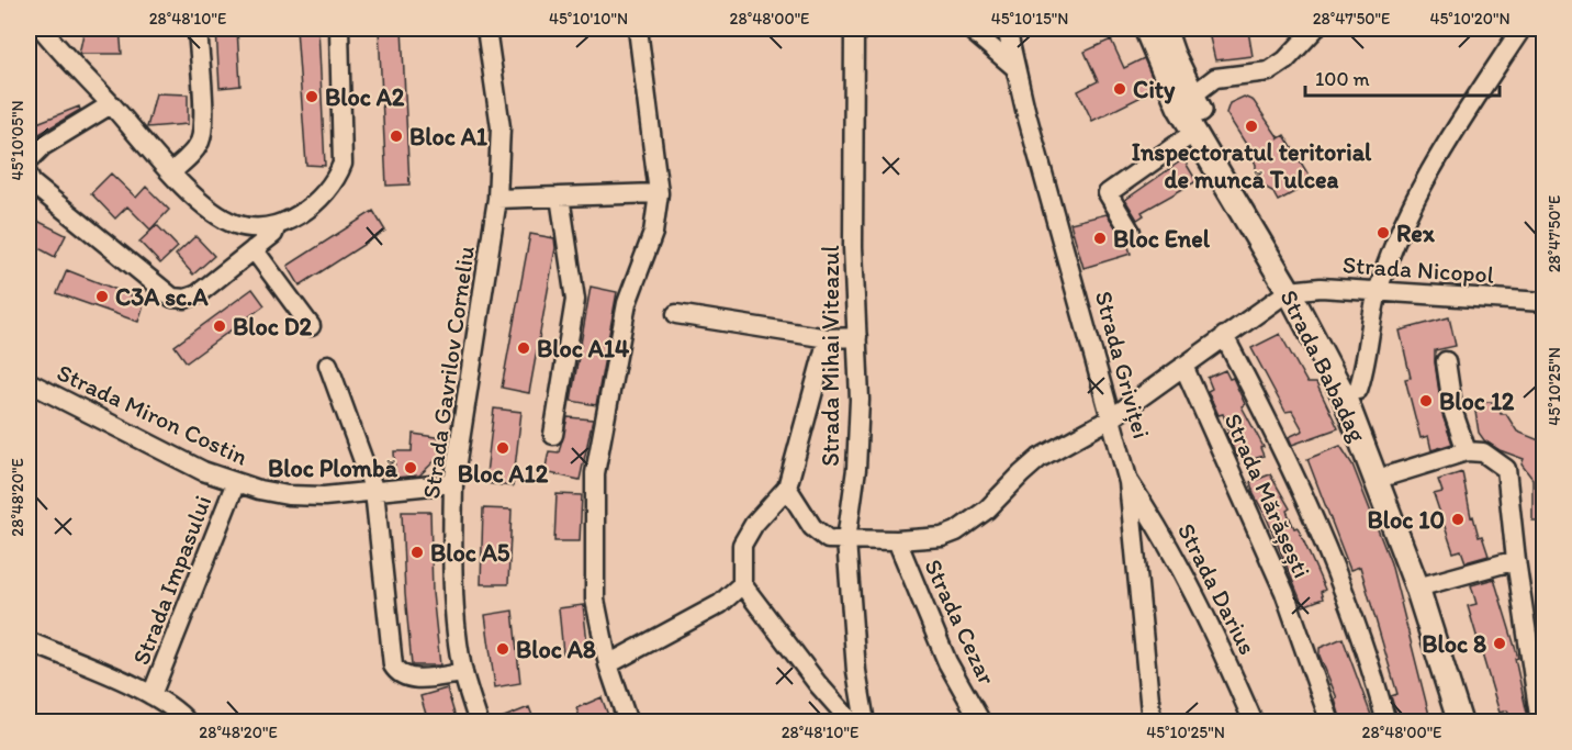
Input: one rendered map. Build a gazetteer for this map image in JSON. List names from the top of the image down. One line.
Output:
{"streets":{"main road":["Strada Babadag"],"street":["Strada Nicopol","Strada Mihai Viteazul","Strada Griviței","Strada Gavrilov Corneliu","Strada Miron Costin","Strada Mărășești","Strada Impasului","Strada Darius","Strada Cezar"]},"crossings":[["Strada Nicopol","Strada Babadag"],["Strada Griviței","Strada Darius"],["Strada Gavrilov Corneliu","Strada Miron Costin"],["Strada Miron Costin","Strada Impasului"]],"places":["City","Bloc A2","Inspectoratul teritorial de muncă Tulcea","Bloc A1","Rex","Bloc Enel","C3A sc.A","Bloc D2","Bloc A14","Bloc 12","Bloc A12","Bloc Plombă","Bloc 10","Bloc A5","Bloc 8","Bloc A8"],"scale_bar":"100 m","coordinates":["28°48'10\"E","45°10'10\"N","28°48'00\"E","45°10'15\"N","28°47'50\"E","45°10'20\"N","45°10'05\"N","45°10'25\"N","28°48'20\"E"]}
